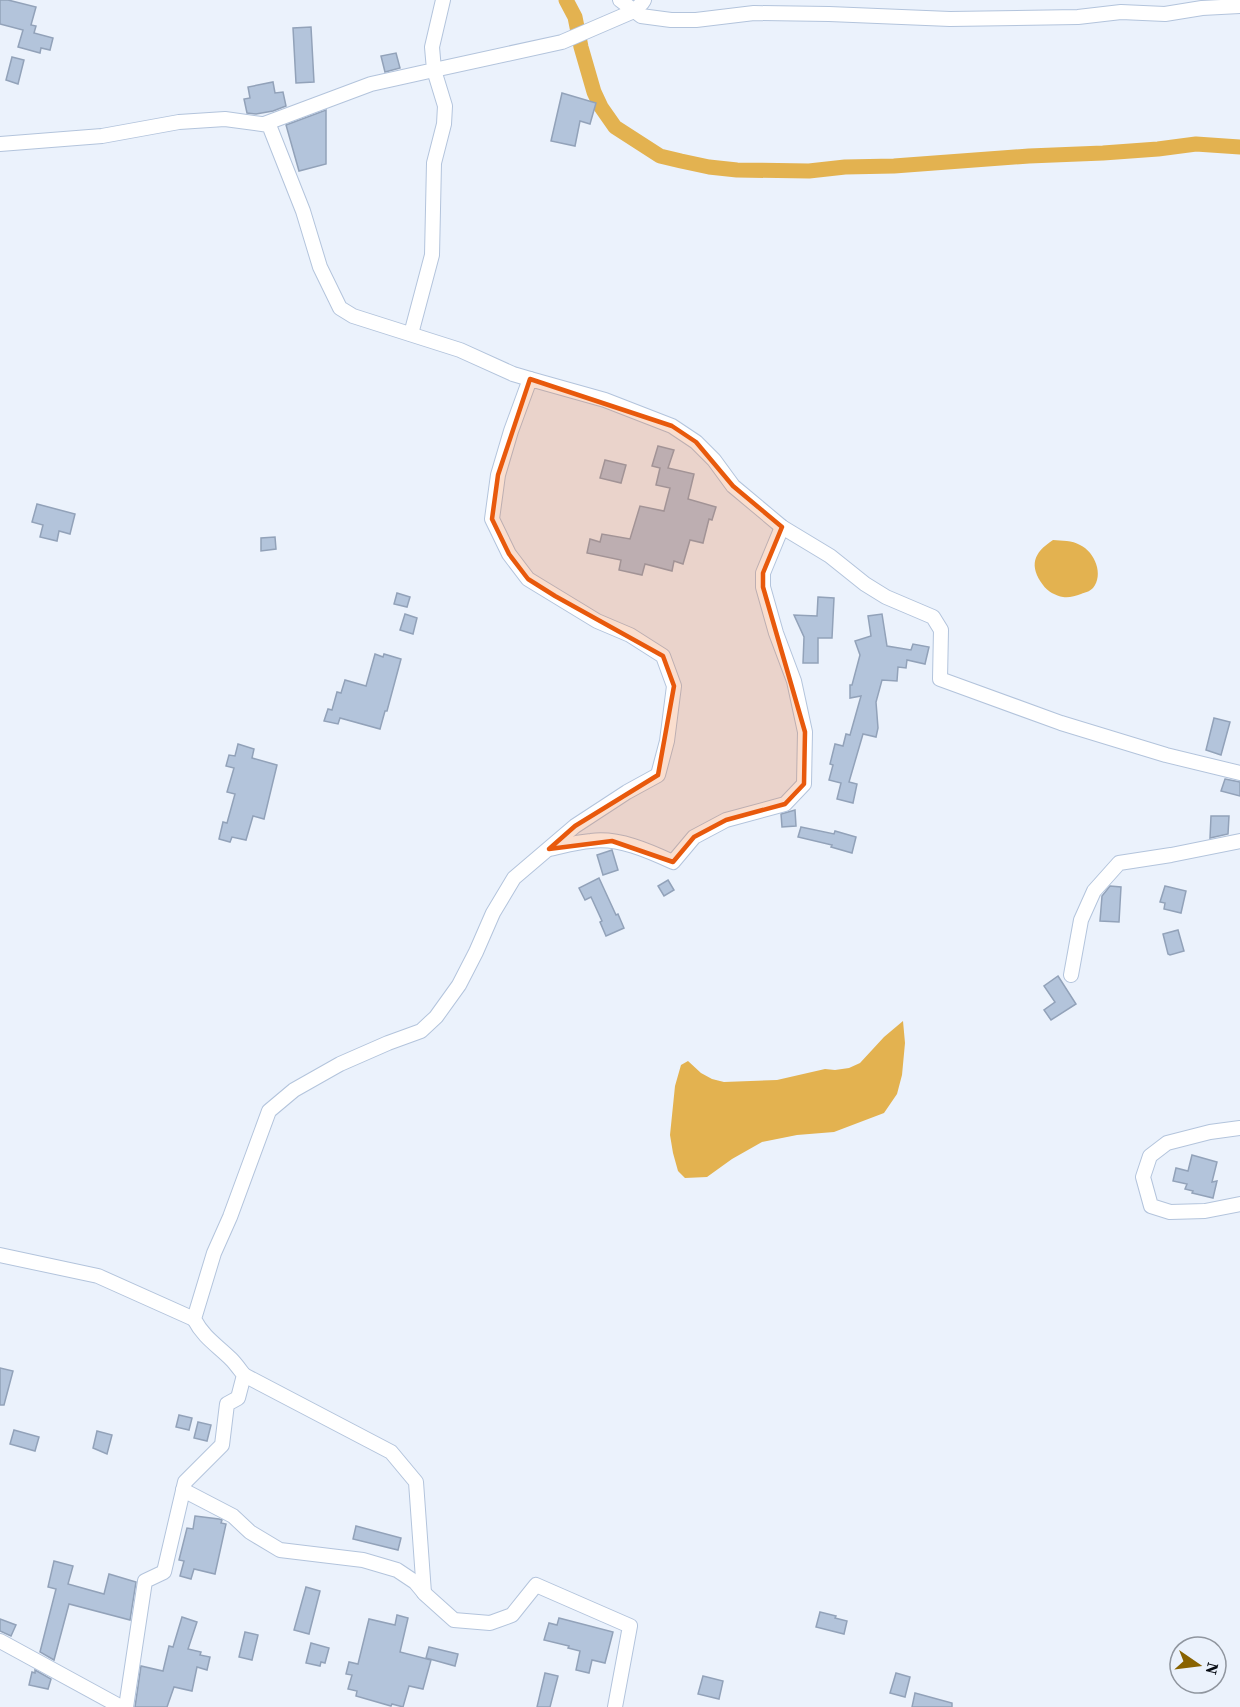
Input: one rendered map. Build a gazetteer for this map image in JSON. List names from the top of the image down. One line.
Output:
{"north":"right"}
